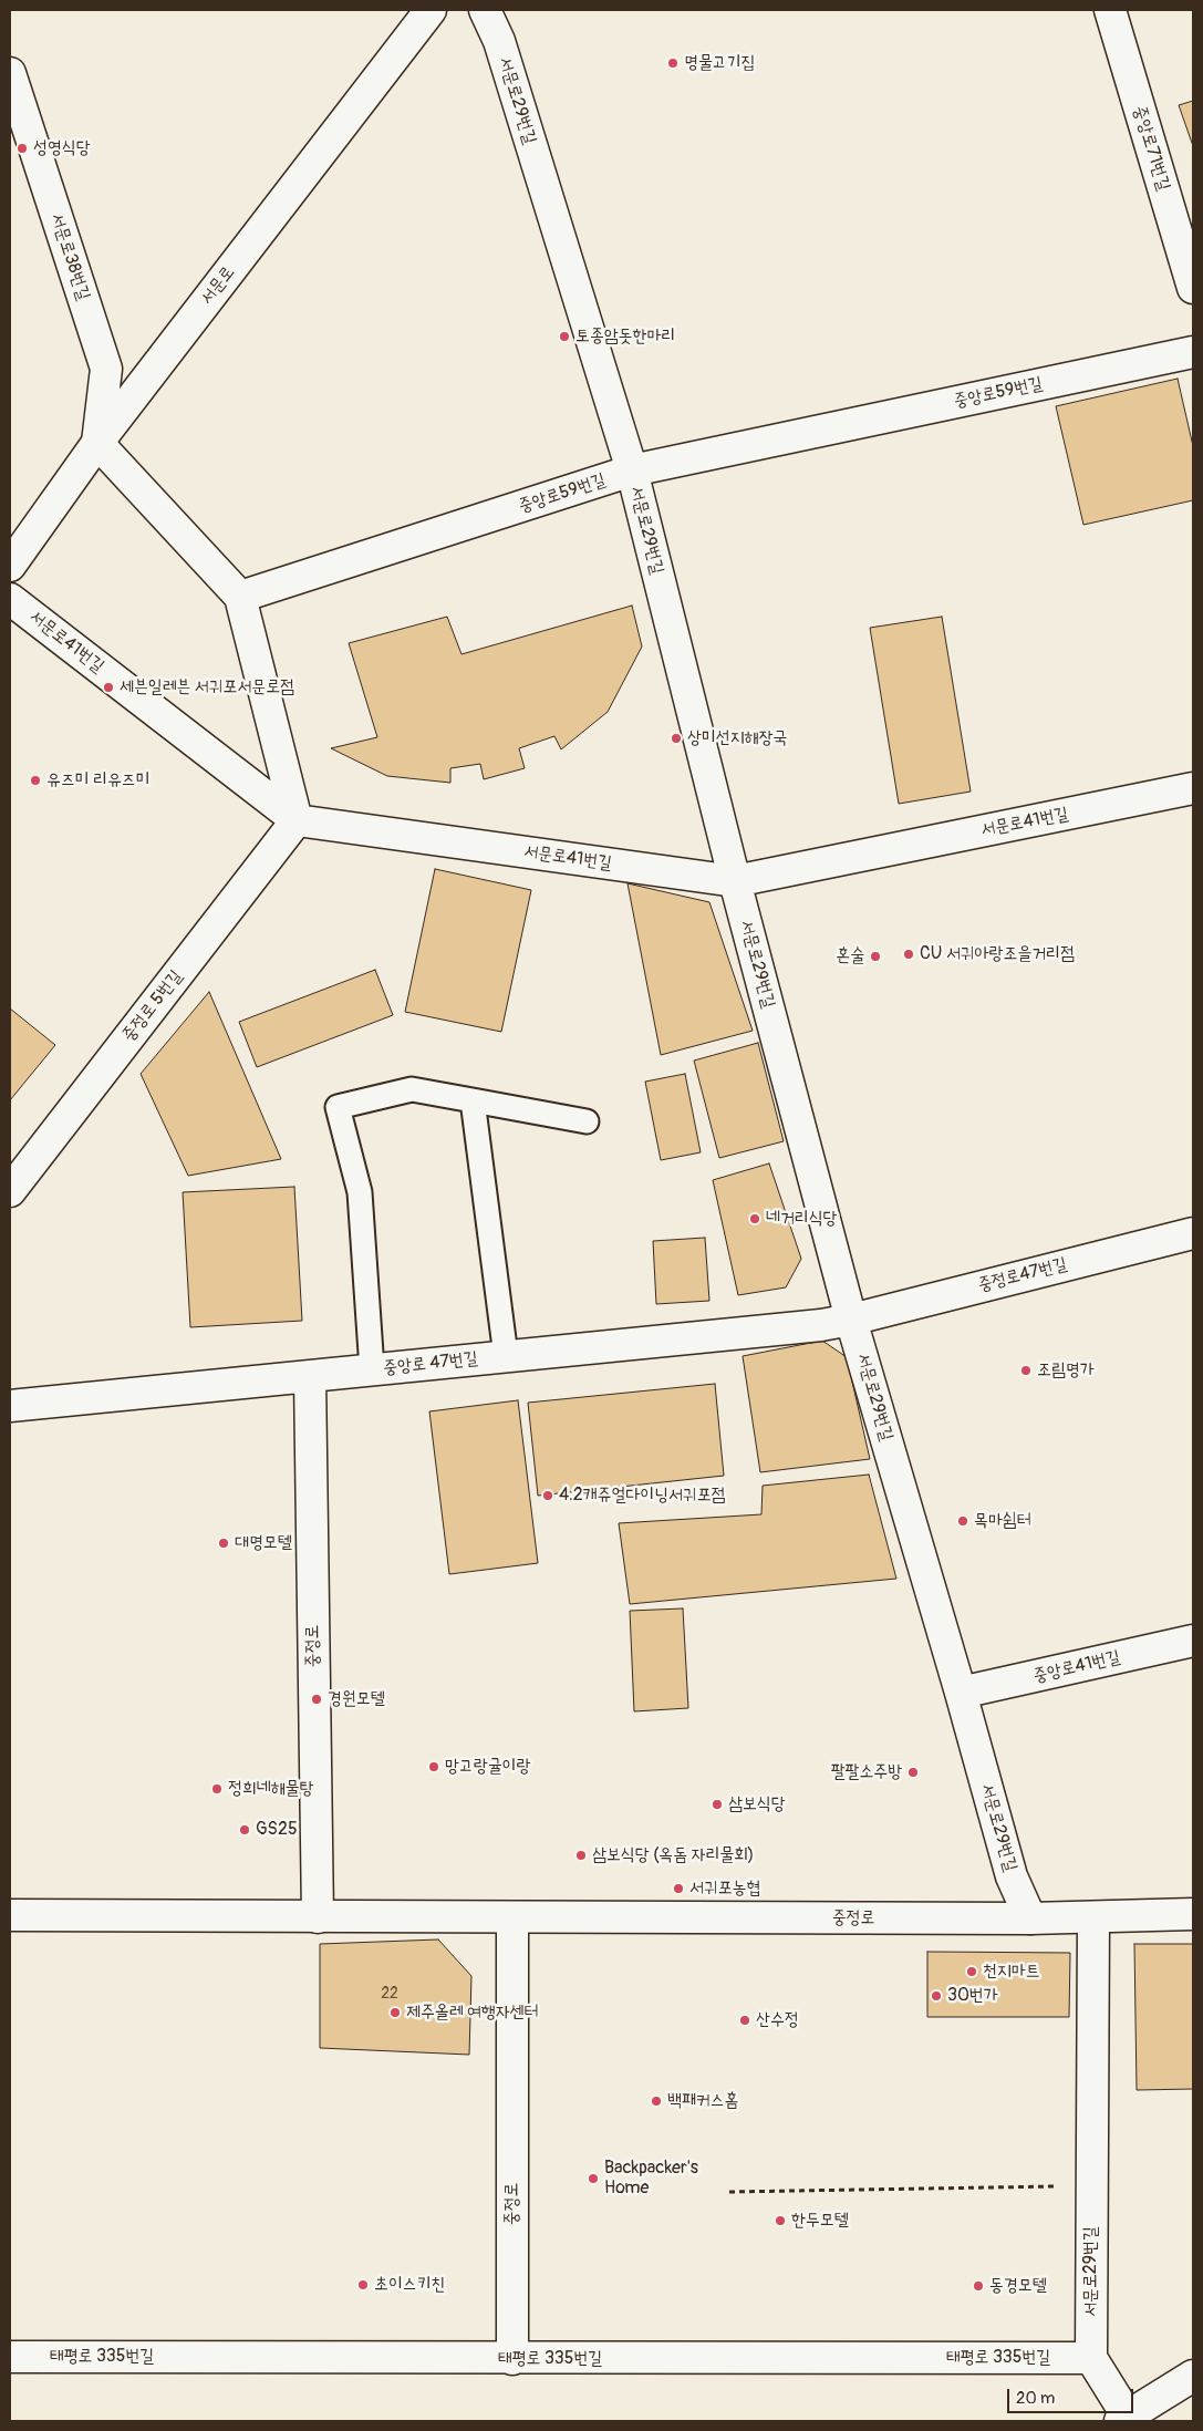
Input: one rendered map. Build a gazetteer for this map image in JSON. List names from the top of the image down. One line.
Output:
{"streets":{"street":["서문로29번길","중앙로71번길","서문로38번길","서문로","중앙로59번길","서문로41번길","중정로 5번길","중정로47번길","중앙로 47번길","중정로","중앙로41번길","태평로 335번길"]},"crossings":[["서문로29번길","중앙로59번길"],["서문로29번길","서문로41번길"],["서문로29번길","중정로47번길"],["서문로29번길","중앙로 47번길"],["서문로29번길","중정로"],["서문로29번길","중앙로41번길"],["서문로29번길","태평로 335번길"],["서문로38번길","서문로"],["서문로41번길","중정로 5번길"],["중정로47번길","중앙로 47번길"],["중앙로 47번길","중정로"],["중정로","태평로 335번길"]],"places":["명물고기집","성영식당","토종암돗한마리","세븐일레븐 서귀포서문로점","상미선지해장국","유즈미 리유즈미","CU 서귀아랑조을거리점","혼술","네거리식당","조림명가","4.2캐쥬얼다이닝서귀포점","목마쉼터","대명모텔","경원모텔","망고랑귤이랑","팔팔소주방","정희네해물탕","삼보식당","GS25","삼보식당 (옥돔 자리물회)","서귀포농협","천지마트","30번가","제주올레 여행자센터","산수정","백패커스홈","Backpacker's Home","한두모텔","초이스키친","동경모텔"],"house_numbers":["22"],"scale_bar":"20 m"}
